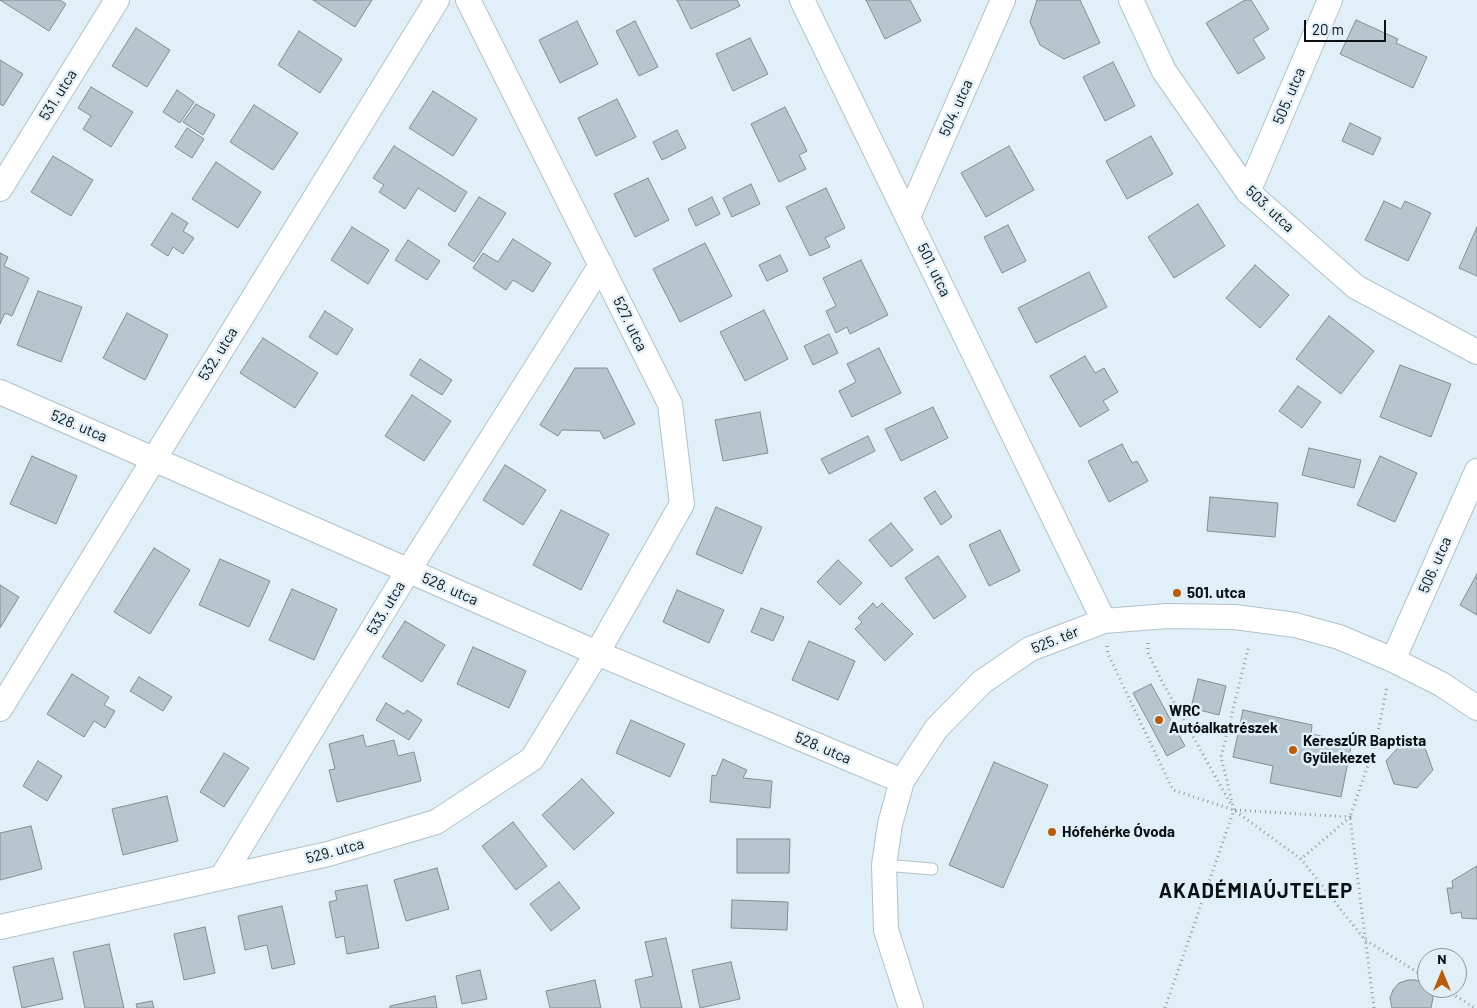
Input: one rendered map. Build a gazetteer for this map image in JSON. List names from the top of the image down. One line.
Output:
{"streets":{"street":["531. utca","505. utca","504. utca","503. utca","501. utca","527. utca","532. utca","528. utca","506. utca","533. utca","525. tér","529. utca"]},"crossings":[["505. utca","503. utca"],["504. utca","501. utca"],["501. utca","525. tér"],["527. utca","528. utca"],["527. utca","533. utca"],["527. utca","529. utca"],["532. utca","528. utca"],["528. utca","533. utca"],["528. utca","525. tér"],["528. utca","529. utca"],["506. utca","525. tér"],["533. utca","529. utca"]],"districts":["AKADÉMIAÚJTELEP"],"places":["501. utca","WRC Autóalkatrészek","KereszÚR Baptista Gyülekezet","Hófehérke Óvoda"],"scale_bar":"20 m","north":"top"}
